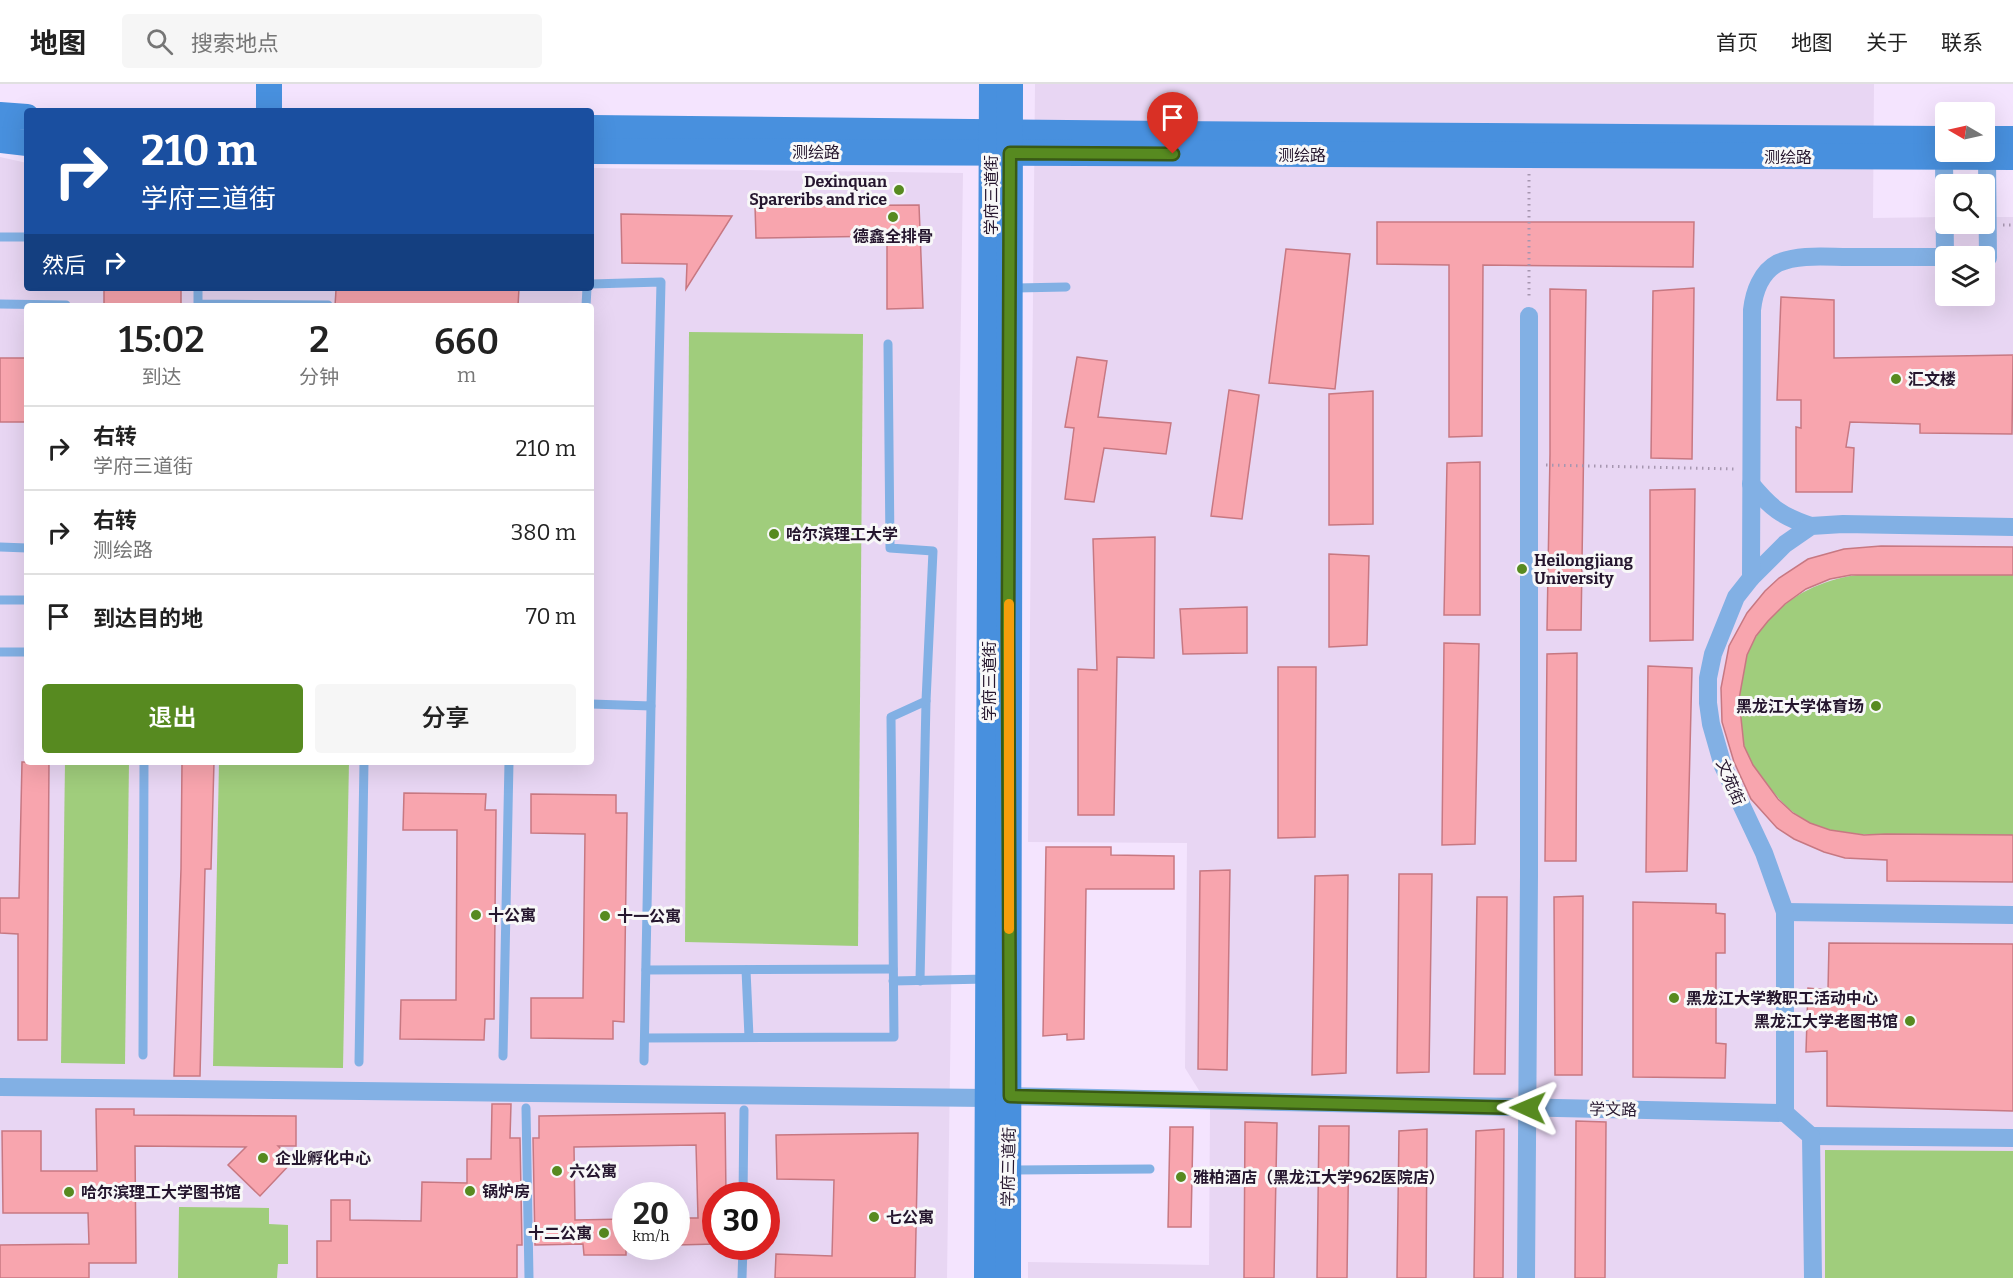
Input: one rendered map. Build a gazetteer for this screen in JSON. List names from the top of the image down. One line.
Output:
{"streets":{"main road":["测绘路","学府三道街"],"street":["文苑街","学文路"]},"crossings":[["测绘路","学府三道街"],["学府三道街","学文路"],["文苑街","学文路"]],"places":["Dexinquan Spareribs and rice","德鑫全排骨","汇文楼","哈尔滨理工大学","Heilongjiang University","黑龙江大学体育场","十公寓","十一公寓","黑龙江大学教职工活动中心","黑龙江大学老图书馆","企业孵化中心","六公寓","雅柏酒店（黑龙江大学962医院店）","锅炉房","哈尔滨理工大学图书馆","七公寓","十二公寓"],"north":"left","page":{"header":"地图","search":"搜索地点","nav":["首页","地图","关于","联系"],"turn":["210 m","学府三道街"],"then":"然后","eta":["15:02","到达","2","分钟","660","m"],"list":[{"name":"右转","note":"学府三道街","value":"210 m"},{"name":"右转","note":"测绘路","value":"380 m"},{"name":"到达目的地","value":"70 m"}],"buttons":["退出","分享"],"speed":"20 km/h","limit":"30"}}
